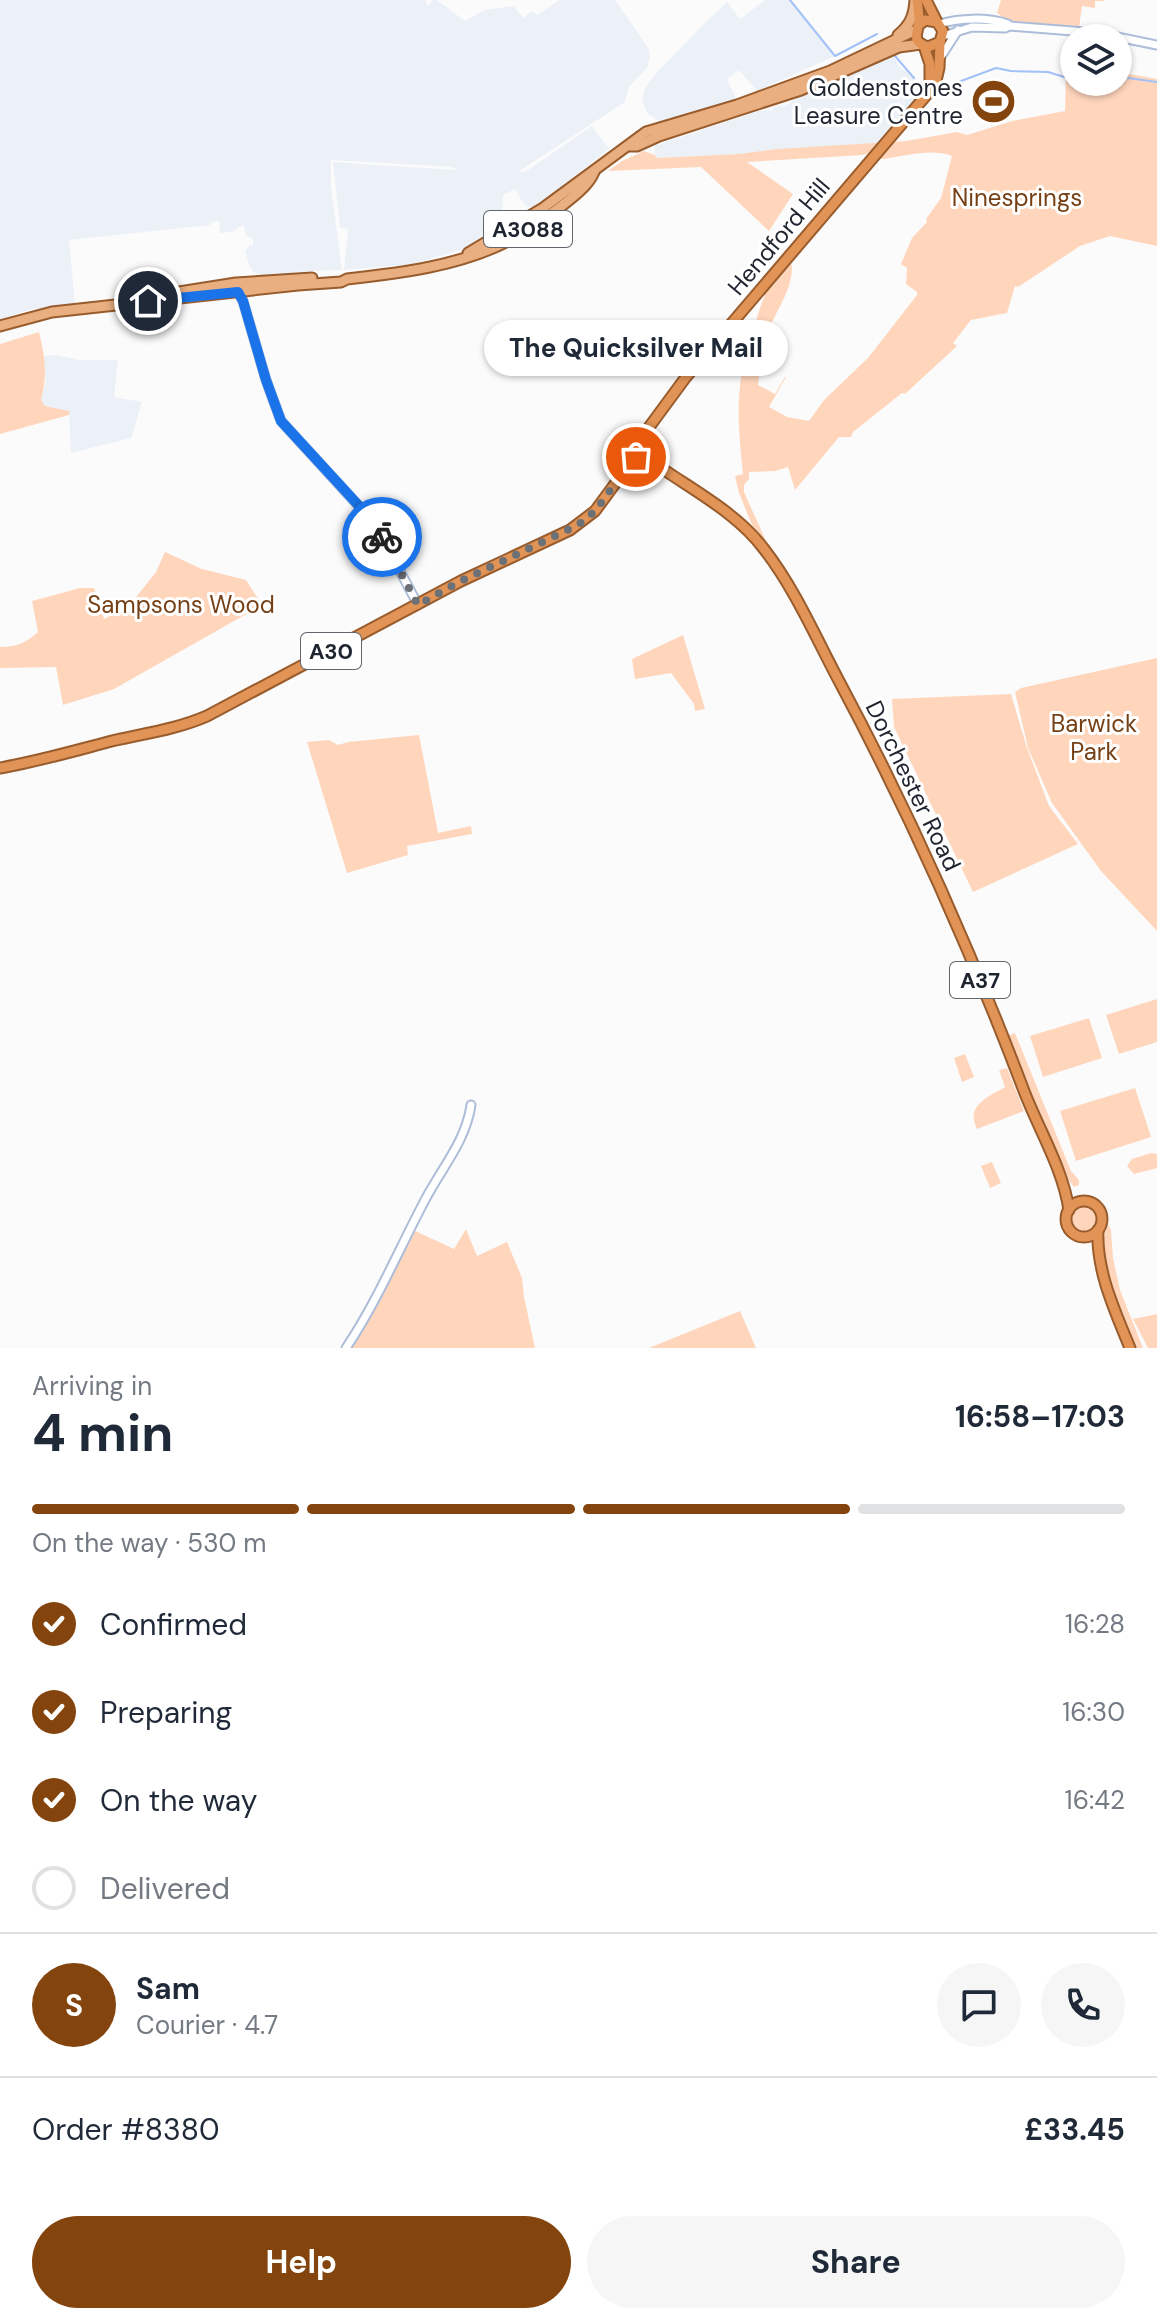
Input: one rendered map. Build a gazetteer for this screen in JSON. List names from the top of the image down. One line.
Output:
{"streets":{"highway":["Hendford Hill","A30","Dorchester Road","A37"],"main road":["A3088"]},"crossings":[["A3088","Hendford Hill"],["Hendford Hill","A30"],["Hendford Hill","Dorchester Road"],["A30","Dorchester Road"]],"parks":["Ninesprings","Sampsons Wood","Barwick Park"],"places":{"sports":["Goldenstones Leasure Centre"],"other":["The Quicksilver Mail"]},"page":{"bubble":"The Quicksilver Mail","heading":["4 min","Arriving in","16:58–17:03"],"panel":["Sam","Courier · 4.7","Order #8380","£33.45"],"bar":"On the way · 530 m","list":[["Confirmed","16:28"],["Preparing","16:30"],["On the way","16:42"],"Delivered"],"round":"S","buttons":["Help","Share"]}}
